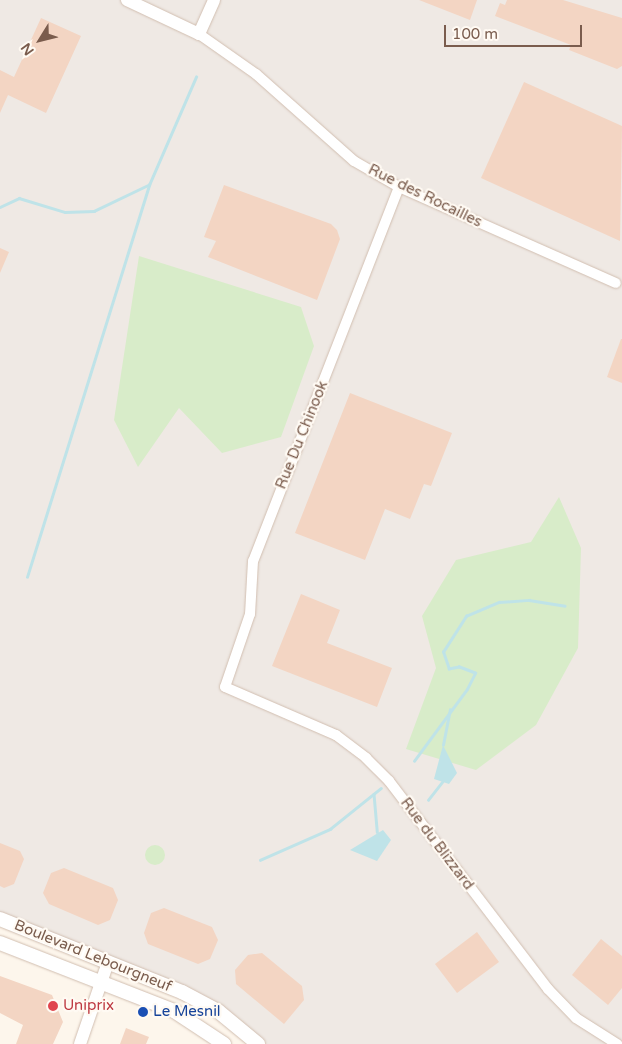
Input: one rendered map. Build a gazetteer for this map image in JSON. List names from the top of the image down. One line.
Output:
{"streets":{"main road":["Boulevard Lebourgneuf"],"street":["Rue des Rocailles","Rue Du Chinook","Rue du Blizzard"]},"crossings":[["Rue des Rocailles","Rue Du Chinook"],["Rue Du Chinook","Rue du Blizzard"]],"places":["Uniprix","Le Mesnil"],"scale_bar":"100 m","north":"bottom left"}
